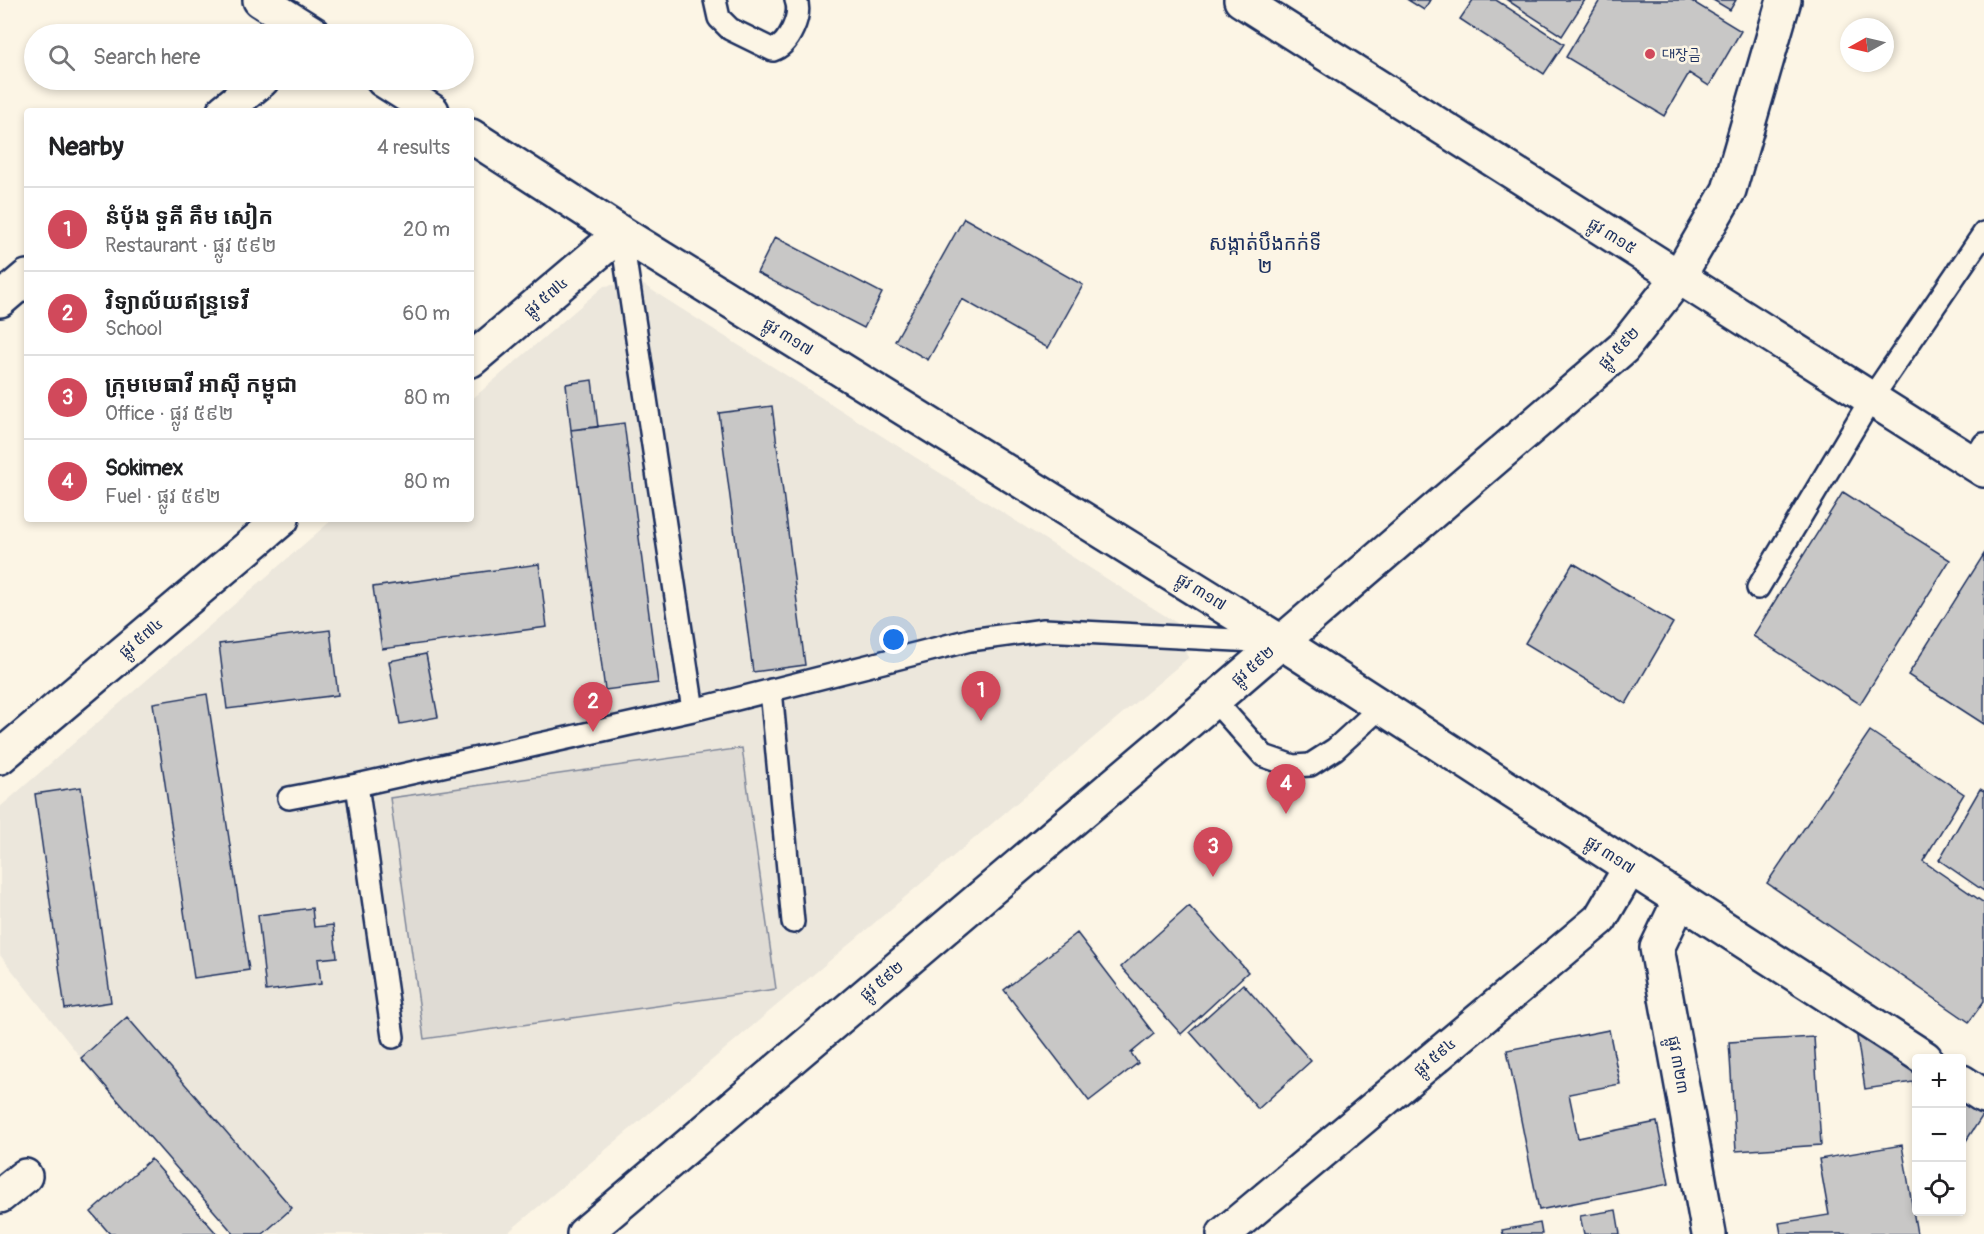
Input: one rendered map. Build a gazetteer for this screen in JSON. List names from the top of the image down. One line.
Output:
{"streets":{"street":["ផ្លូវ ៣១៥","ផ្លូវ ៥៧៤","ផ្លូវ ៣១៧","ផ្លូវ ៥៩២","ផ្លូវ ៥៩៤","ផ្លូវ ៣២៣"]},"crossings":[["ផ្លូវ ៣១៥","ផ្លូវ ៥៩២"],["ផ្លូវ ៥៧៤","ផ្លូវ ៣១៧"],["ផ្លូវ ៣១៧","ផ្លូវ ៥៩២"],["ផ្លូវ ៣១៧","ផ្លូវ ៥៩៤"],["ផ្លូវ ៣១៧","ផ្លូវ ៣២៣"]],"districts":["សង្កាត់បឹងកក់ទី ២"],"places":["대장금"],"north":"left","page":{"search":"Search here","heading":["Nearby","4 results"],"list":[{"mark":"1","name":"នំប៉័ង ទួគី គឹម សៀក","note":"Restaurant · ផ្លូវ ៥៩២","value":"20 m"},{"mark":"2","name":"វិទ្យាល័យឥន្រ្ទទេវី","note":"School","value":"60 m"},{"mark":"3","name":"ក្រុមមេធាវី អាស៊ី កម្ពុជា","note":"Office · ផ្លូវ ៥៩២","value":"80 m"},{"mark":"4","name":"Sokimex","note":"Fuel · ផ្លូវ ៥៩២","value":"80 m"}],"pins":["1","2","4","3"],"map_buttons":["+","−"]}}
